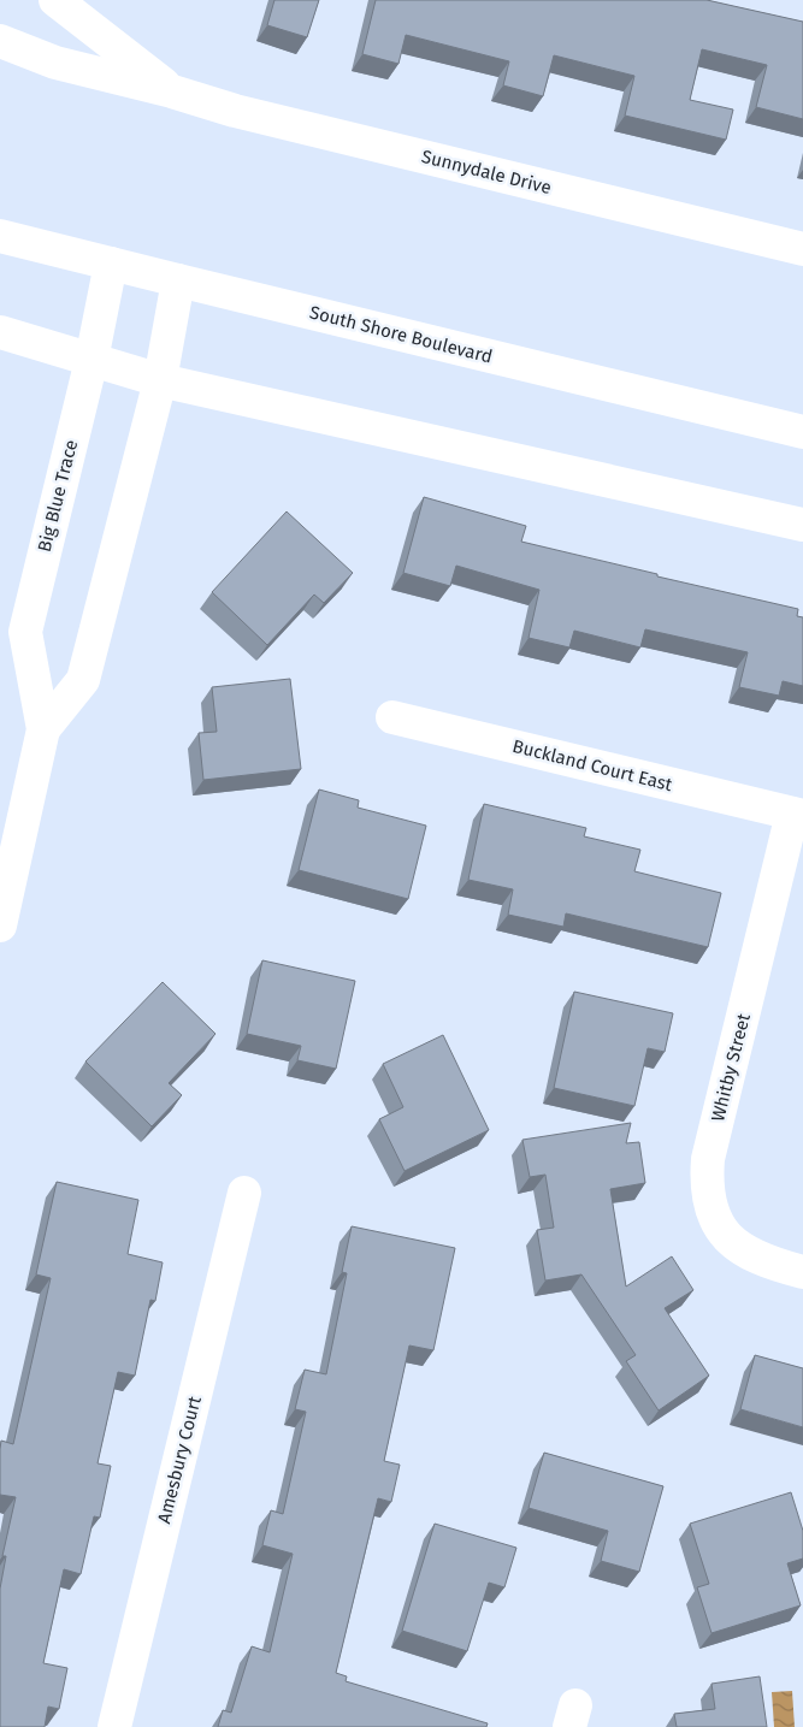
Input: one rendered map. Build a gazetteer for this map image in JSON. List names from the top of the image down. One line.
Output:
{"streets":{"street":["Sunnydale Drive","South Shore Boulevard","Big Blue Trace","Buckland Court East","Whitby Street","Amesbury Court"]},"crossings":[["South Shore Boulevard","Big Blue Trace"],["Buckland Court East","Whitby Street"]]}
